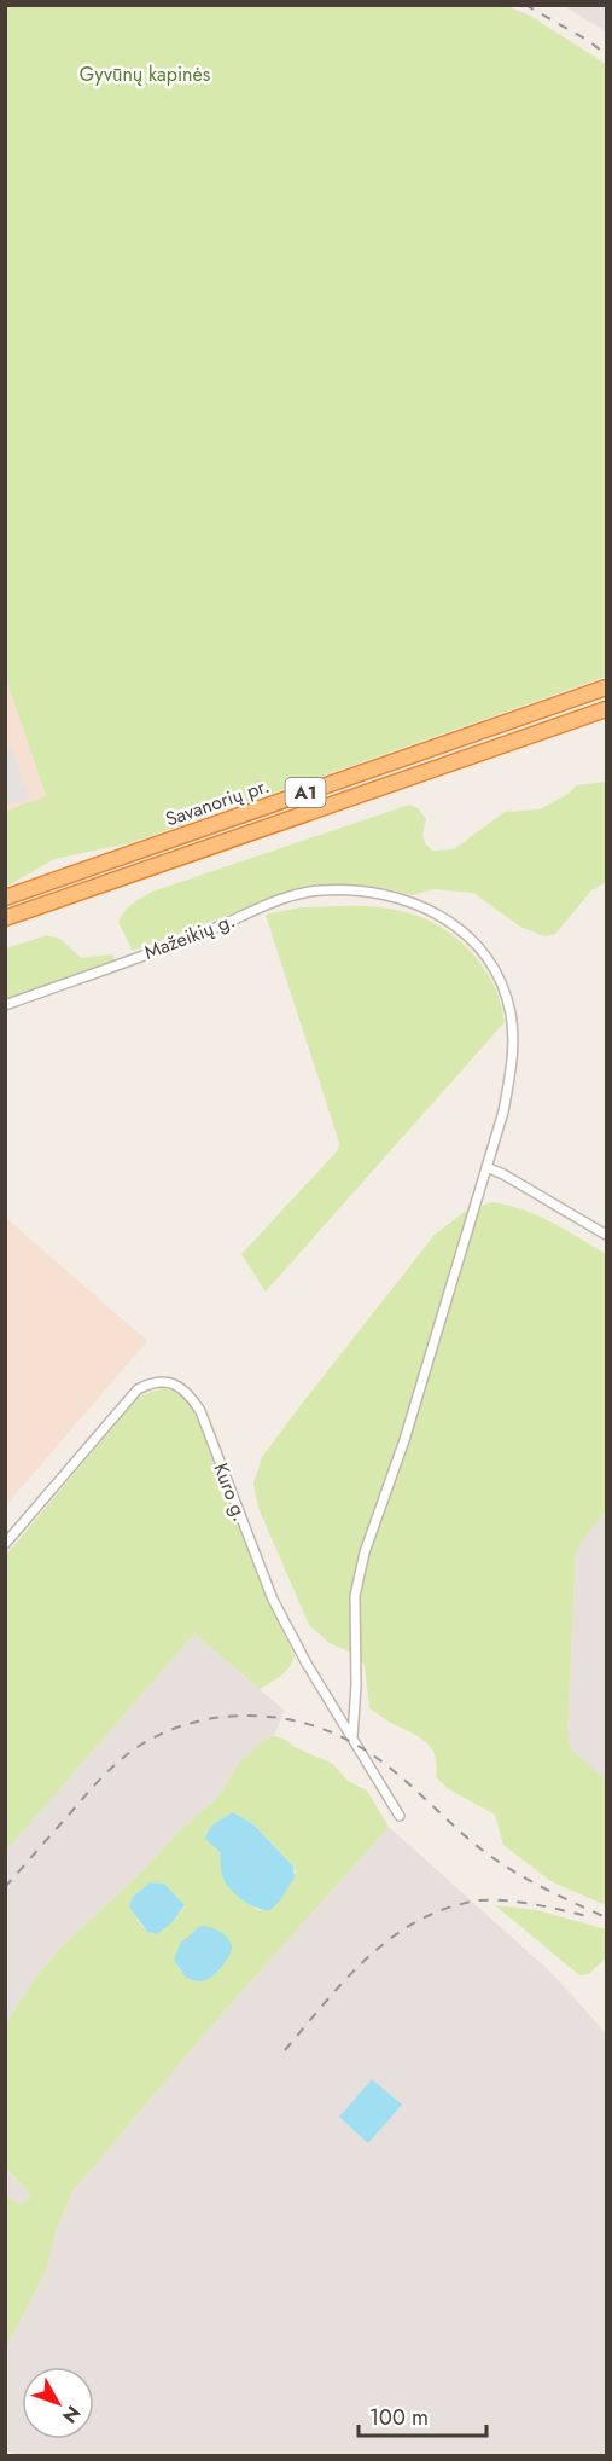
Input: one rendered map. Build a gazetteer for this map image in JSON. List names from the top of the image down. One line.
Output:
{"streets":{"highway":["A1","Savanorių pr."],"street":["Mažeikių g.","Kuro g."]},"crossings":[["Mažeikių g.","Kuro g."]],"parks":["Gyvūnų kapinės"],"scale_bar":"100 m","north":"bottom right"}
